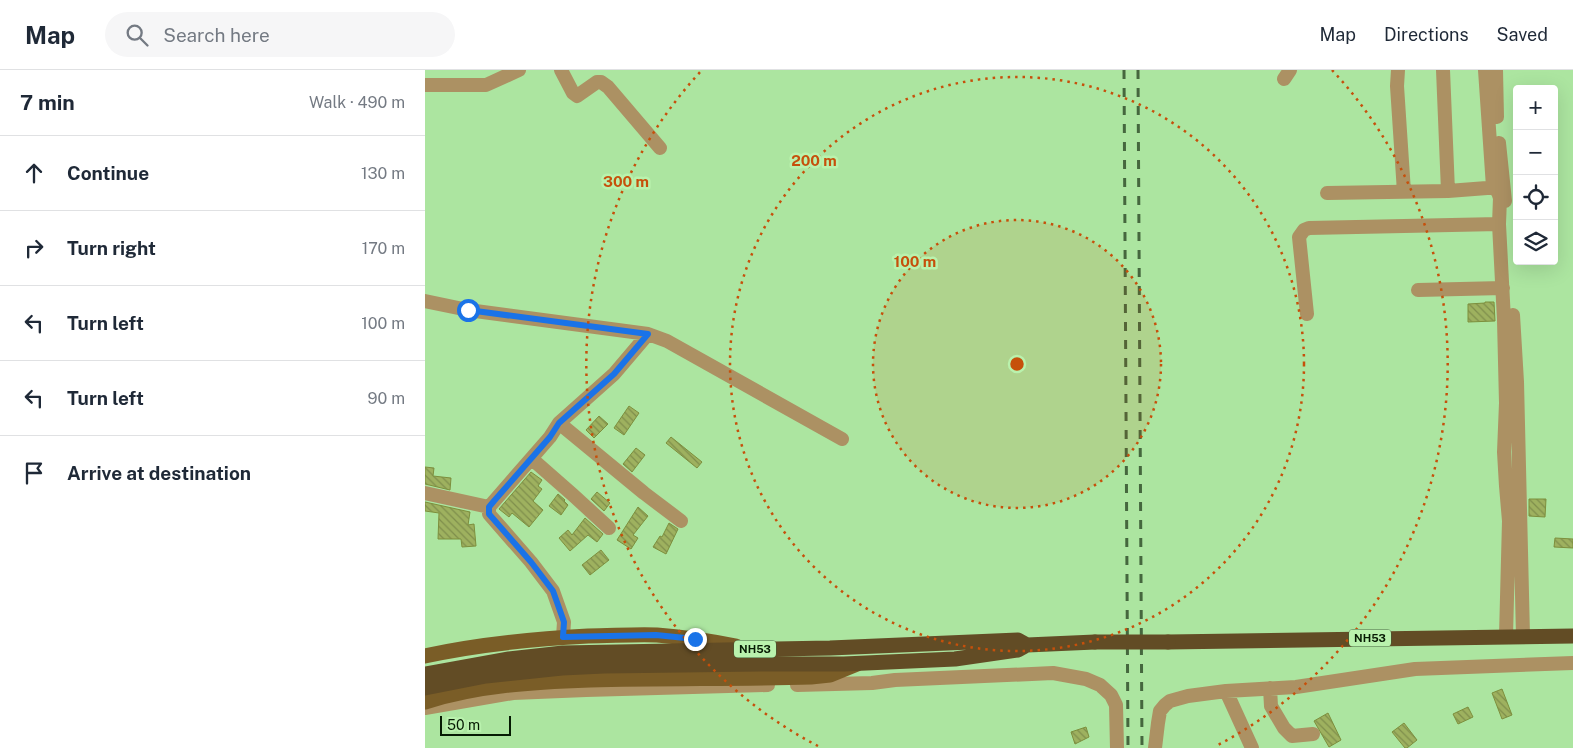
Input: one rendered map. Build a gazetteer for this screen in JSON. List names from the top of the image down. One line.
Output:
{"streets":{"highway":["NH53"]},"scale_bar":"50 m","page":{"header":"Map","search":"Search here","nav":["Map","Directions","Saved"],"heading":["7 min","Walk · 490 m"],"map_buttons":["+","−"],"list":[["Continue","130 m"],["Turn right","170 m"],["Turn left","100 m"],["Turn left","90 m"],"Arrive at destination"],"scale":"50 m"},"rings":["200 m","300 m","100 m"]}
